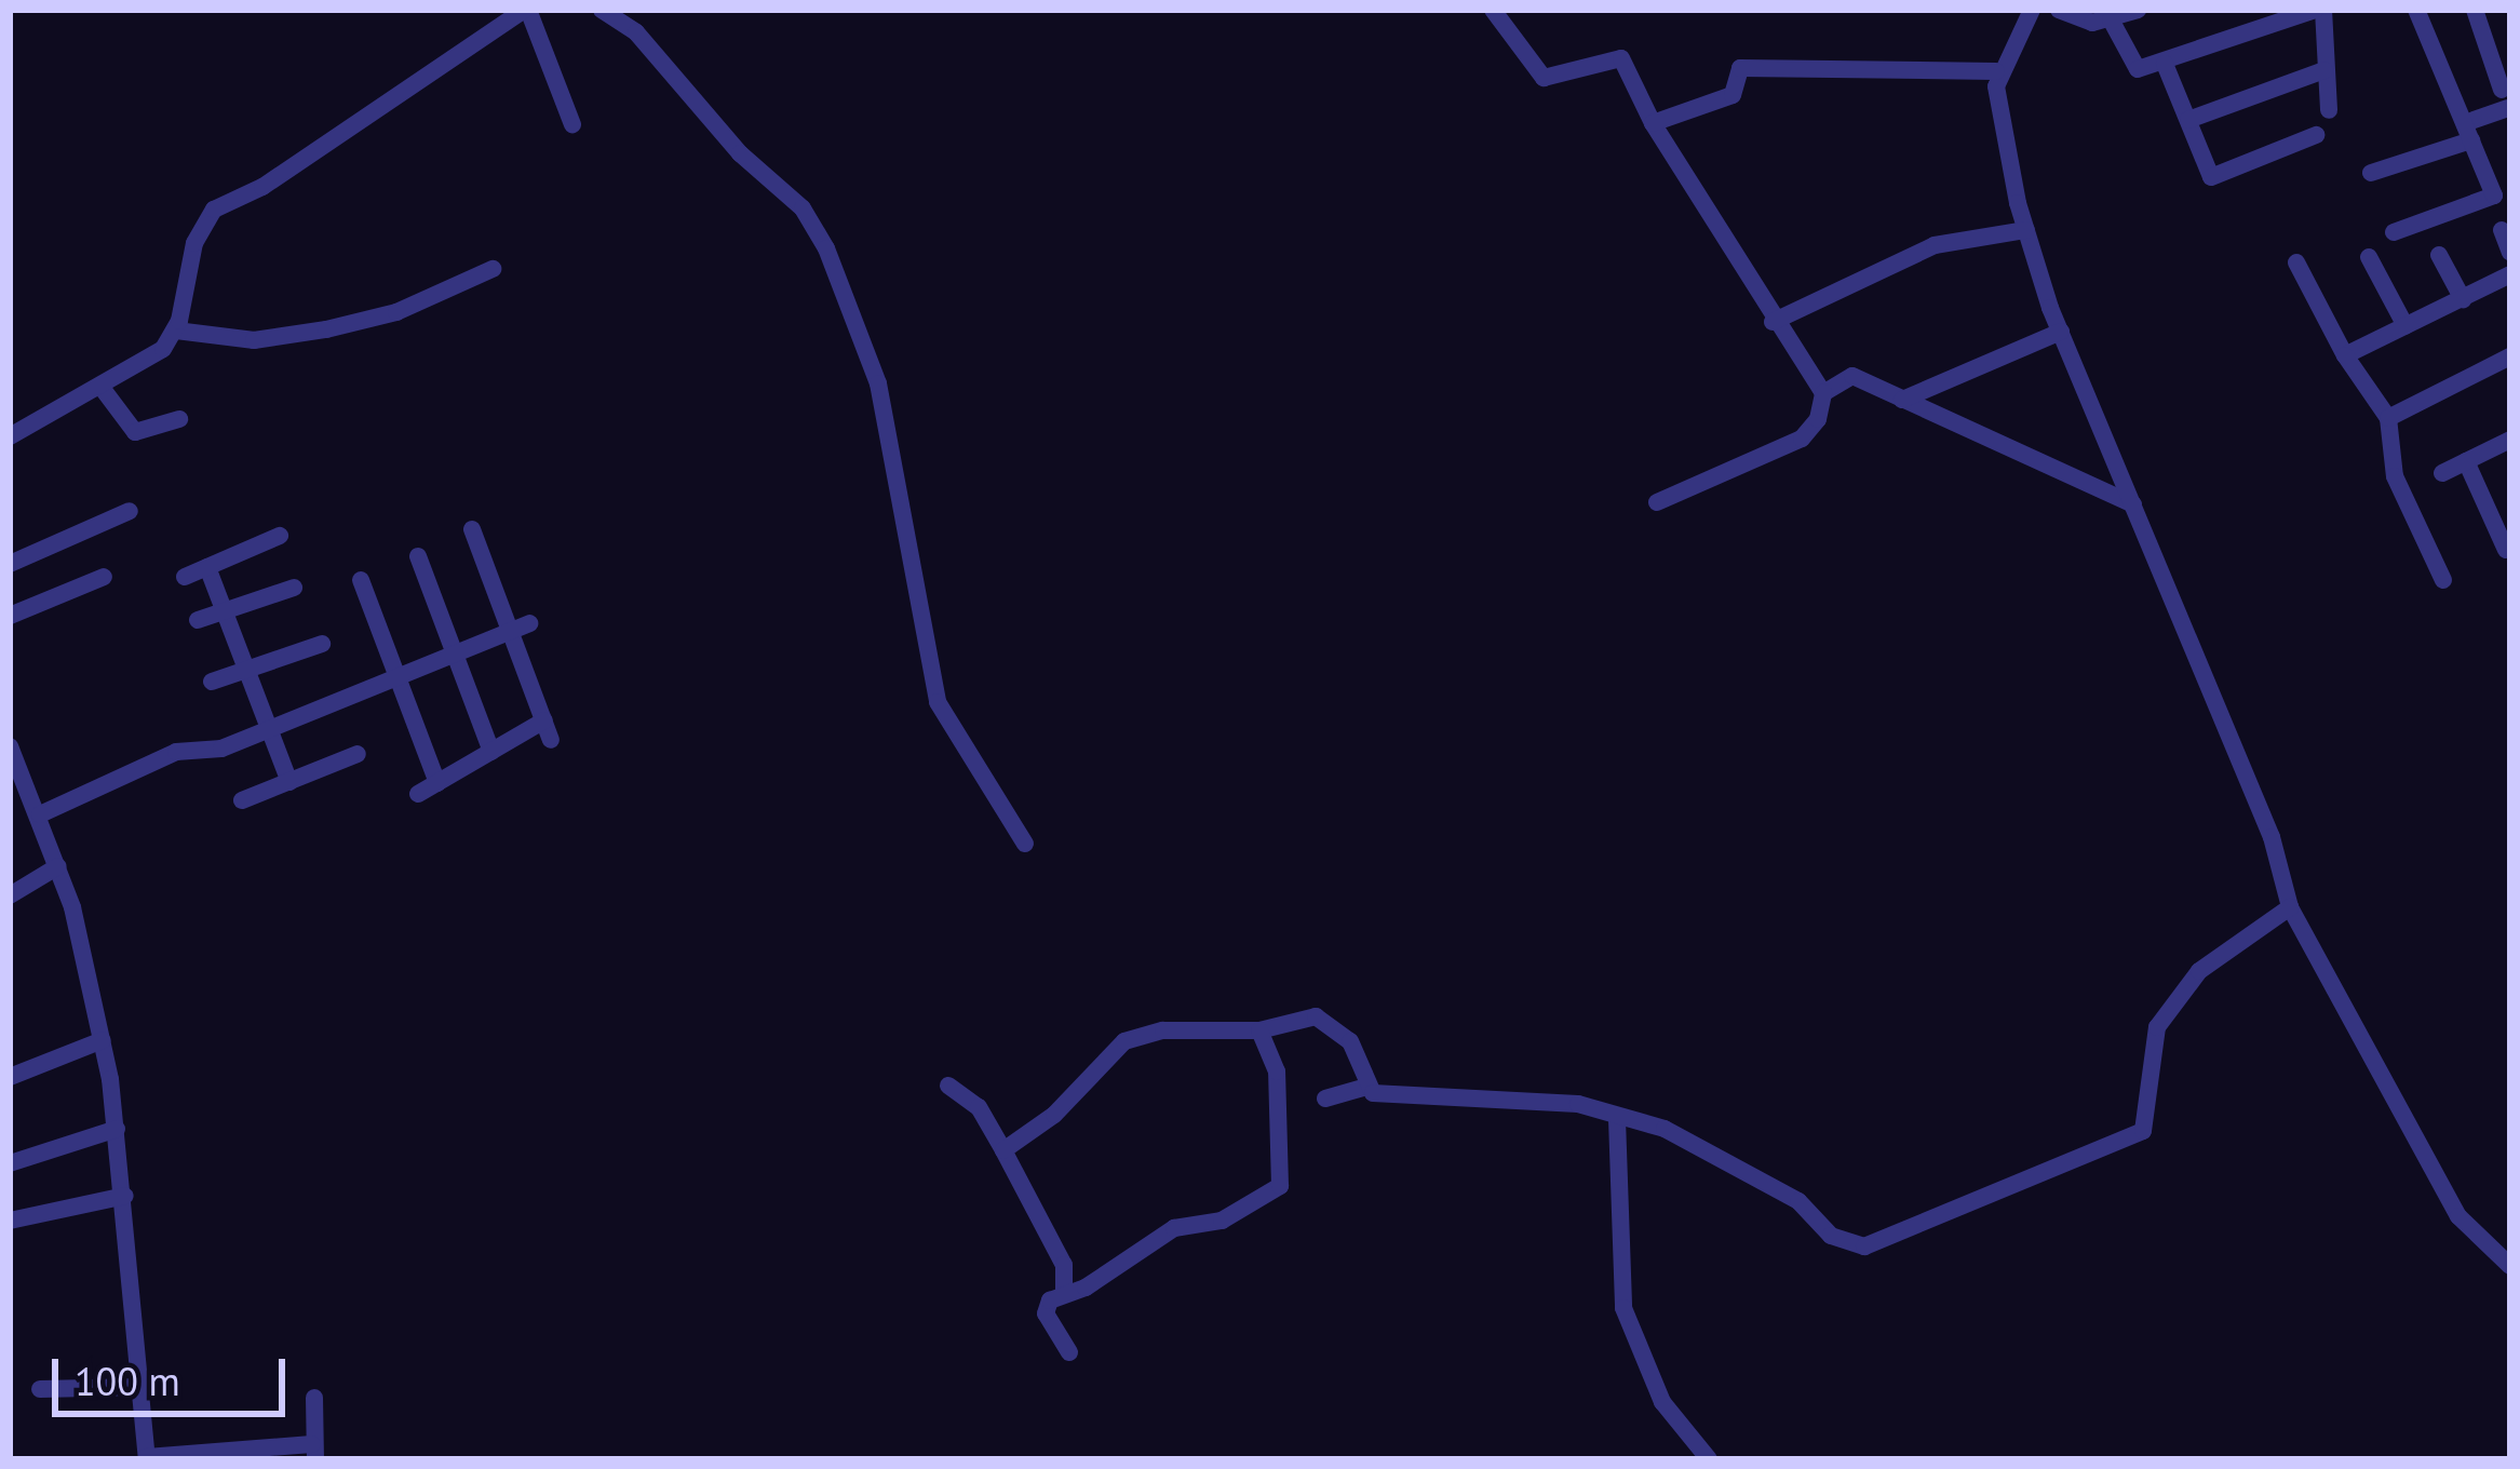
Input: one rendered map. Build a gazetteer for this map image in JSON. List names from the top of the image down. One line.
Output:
{"scale_bar":"100 m"}
